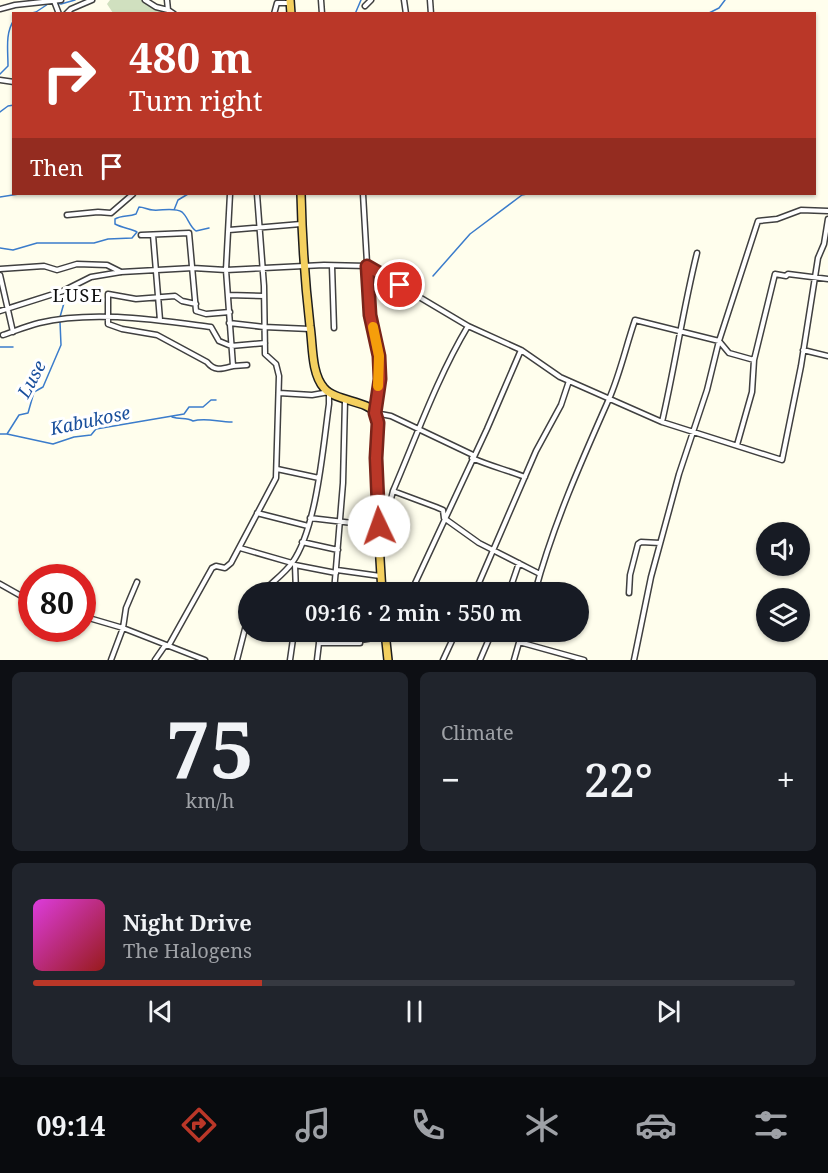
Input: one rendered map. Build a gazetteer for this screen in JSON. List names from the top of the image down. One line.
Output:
{"districts":["LUSE"],"water":["Luse","Kabukose"],"page":{"turn":["480 m","Turn right"],"then":"Then","limit":"80","trip":"09:16 · 2 min · 550 m","tile":[["75","km/h"],"Climate"],"heat":["−","22°","+"],"song":["Night Drive","The Halogens"],"tabs":"09:14"}}
